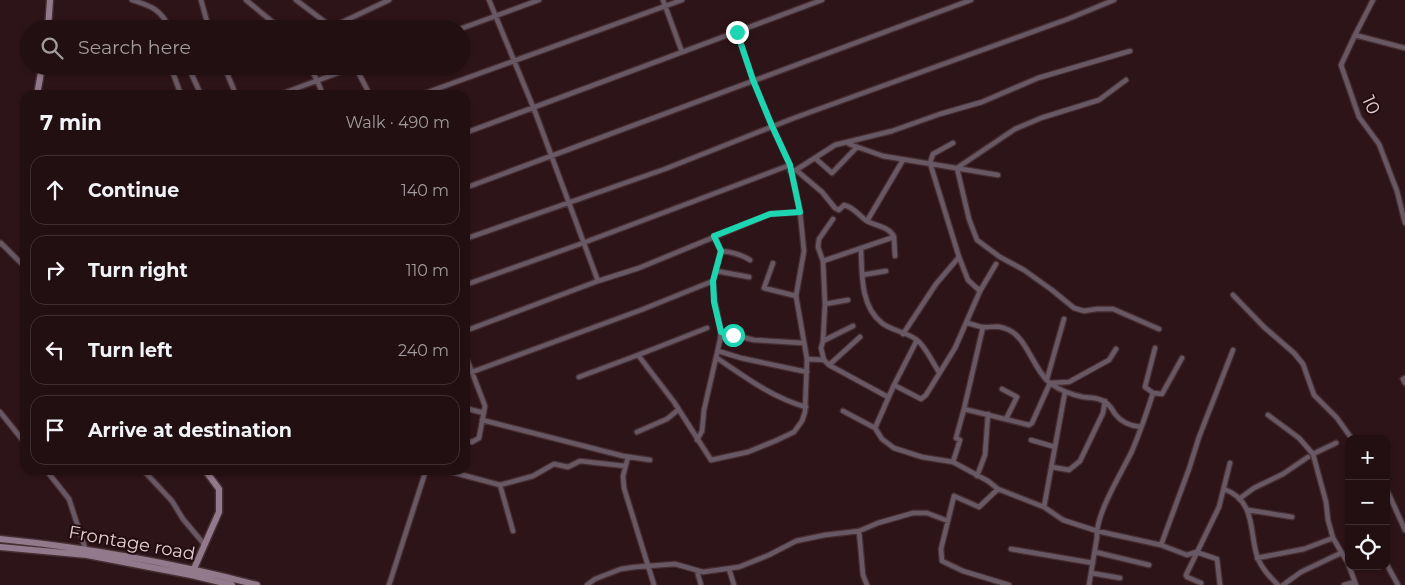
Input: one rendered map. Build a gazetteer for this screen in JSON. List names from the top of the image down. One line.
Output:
{"streets":{"main road":["Frontage road"],"street":["10"]},"page":{"search":"Search here","heading":["7 min","Walk · 490 m"],"list":[["Continue","140 m"],["Turn right","110 m"],["Turn left","240 m"],"Arrive at destination"],"map_buttons":["+","−"]}}
